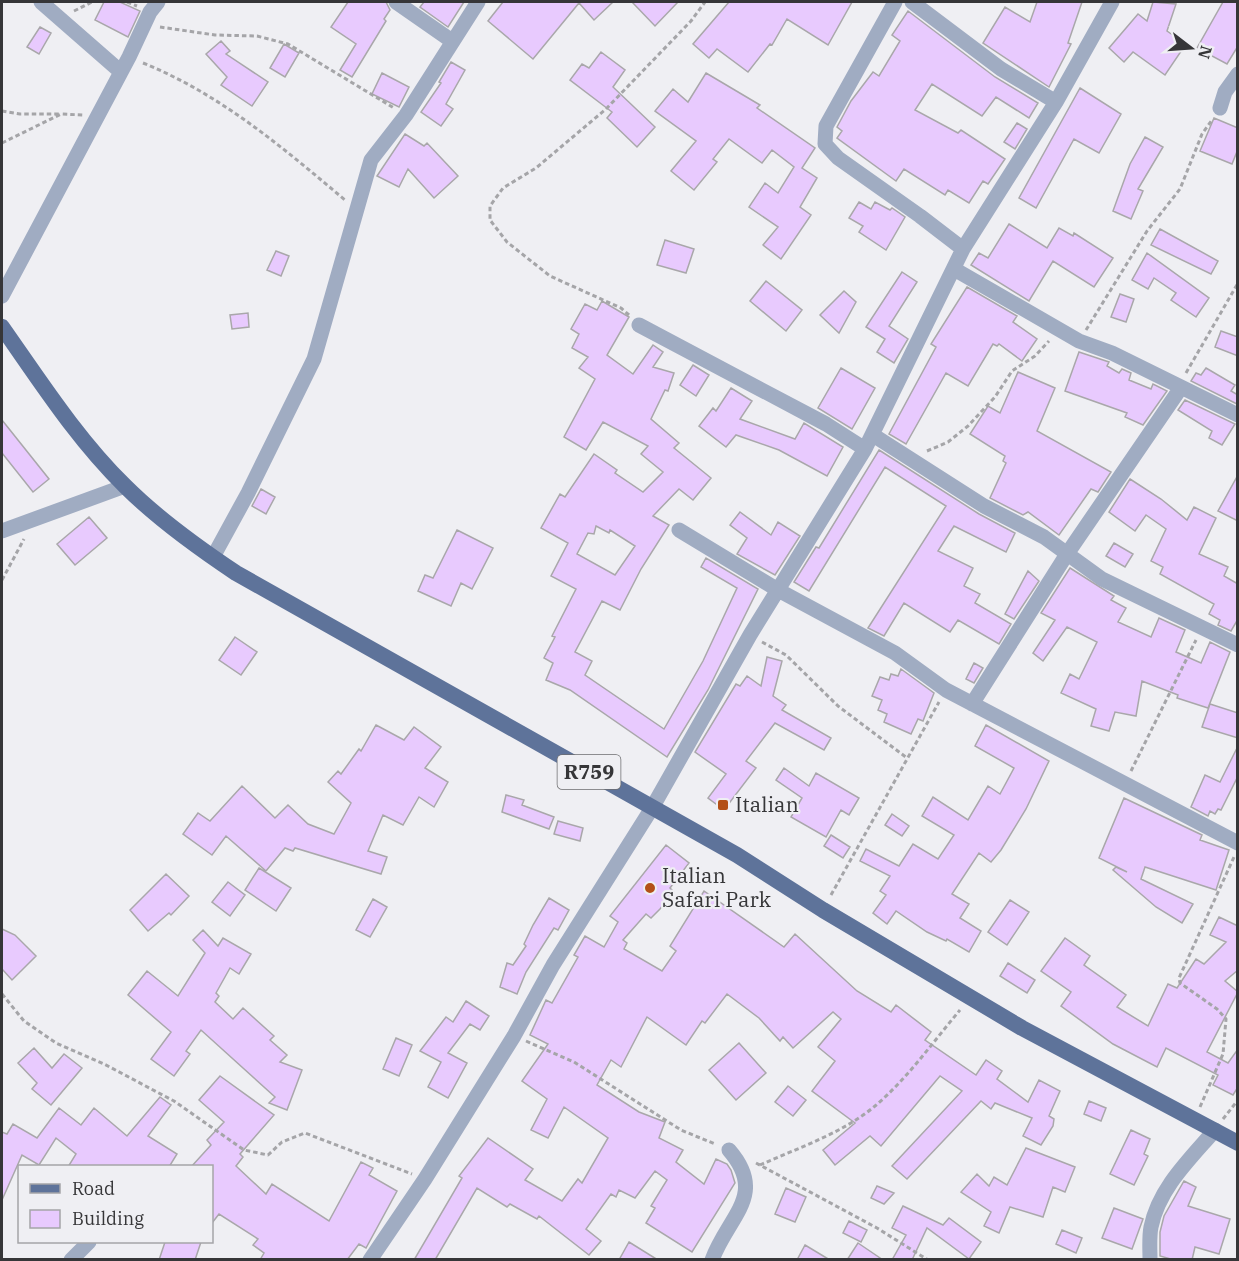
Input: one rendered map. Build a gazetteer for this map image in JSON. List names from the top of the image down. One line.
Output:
{"streets":{"main road":["R759"]},"places":{"transit":["Italian"],"other":["Italian Safari Park"]},"legend":["Road","Building"],"north":"right"}
